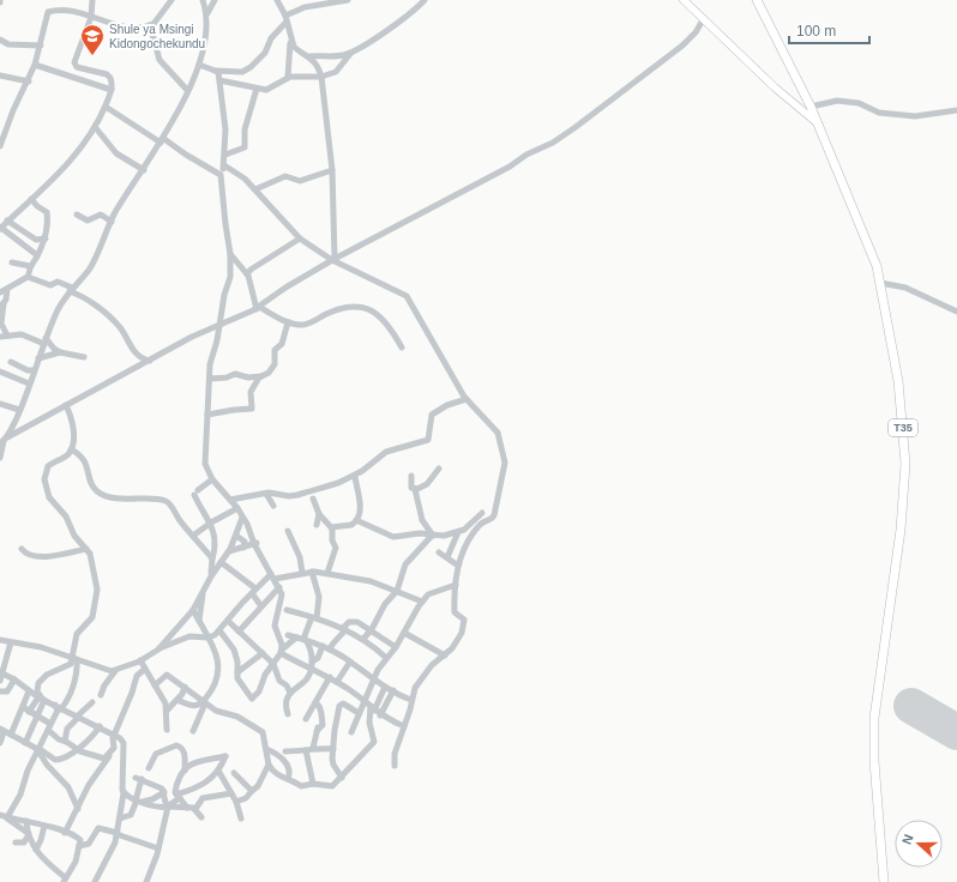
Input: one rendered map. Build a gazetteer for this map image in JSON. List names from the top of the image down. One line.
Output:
{"streets":{"highway":["T35"]},"places":{"school or university":["Shule ya Msingi Kidongochekundu"]},"scale_bar":"100 m","north":"left"}
